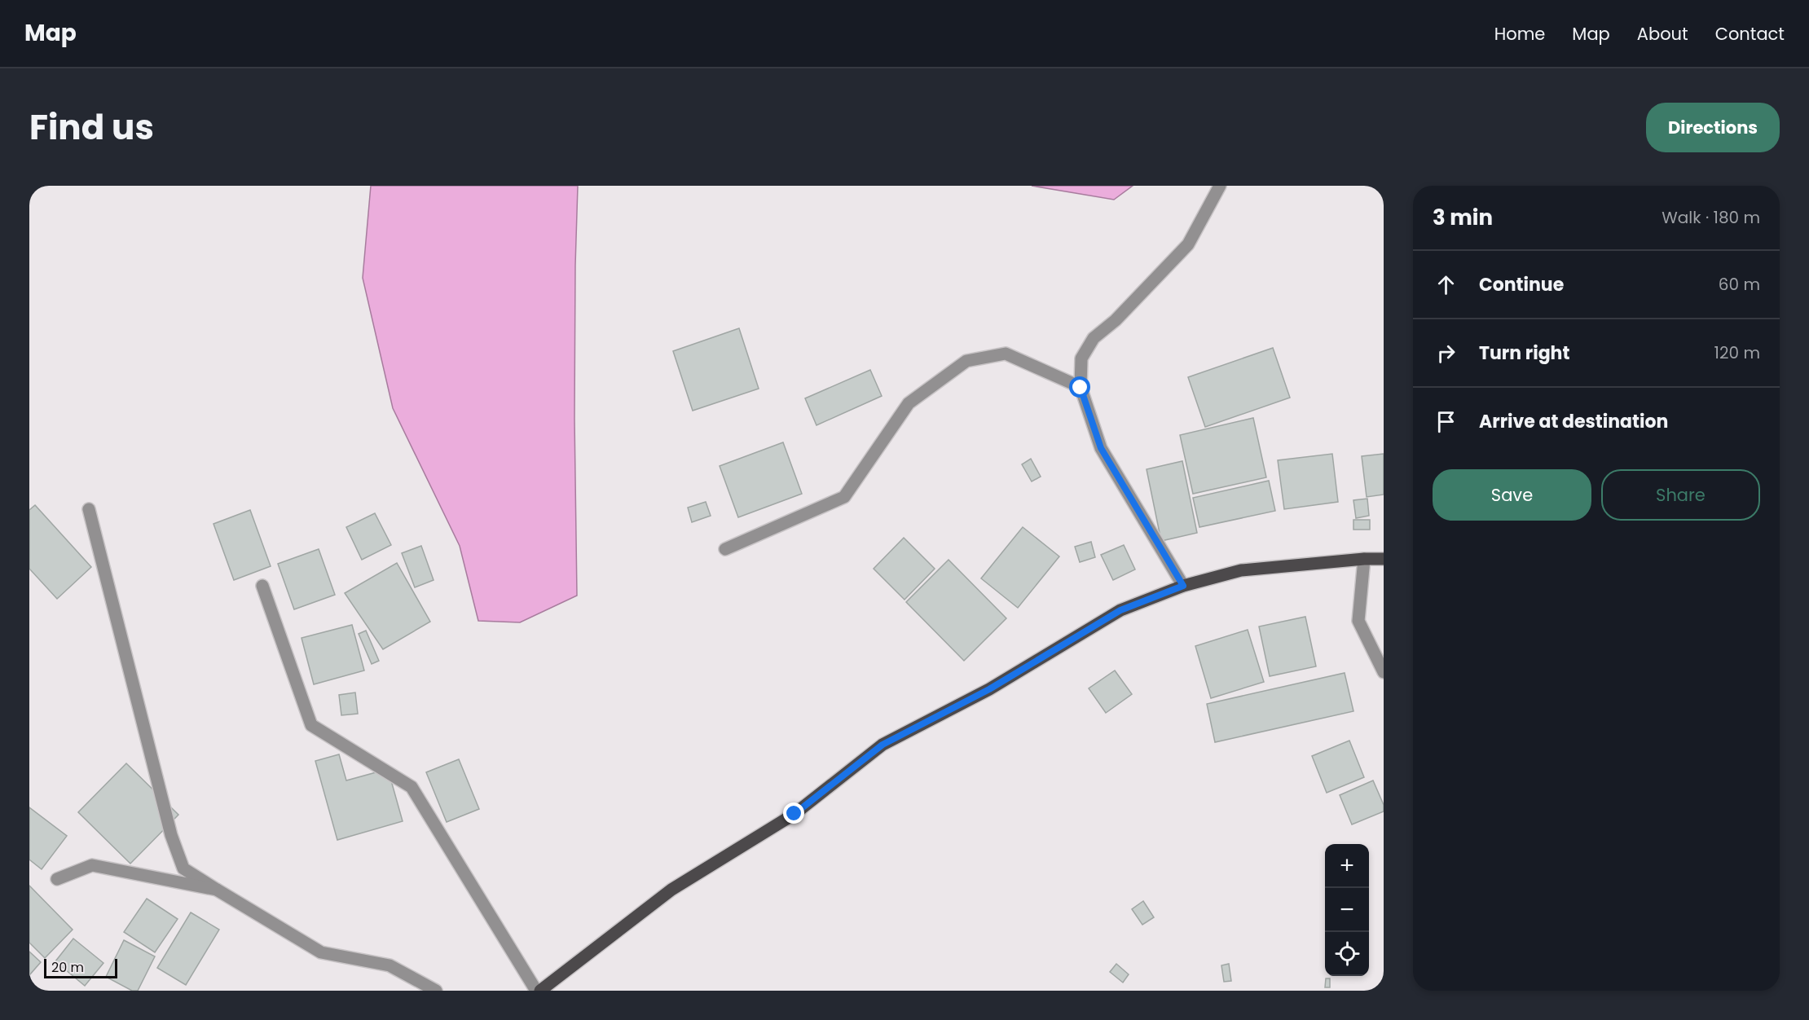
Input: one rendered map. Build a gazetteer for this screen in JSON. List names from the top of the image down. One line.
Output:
{"scale_bar":"20 m","page":{"header":"Map","nav":["Home","Map","About","Contact"],"title":"Find us","buttons":["Directions",["Save","Share"]],"heading":["3 min","Walk · 180 m"],"list":[["Continue","60 m"],["Turn right","120 m"],"Arrive at destination"],"map_buttons":["+","−"],"scale":"20 m"}}
